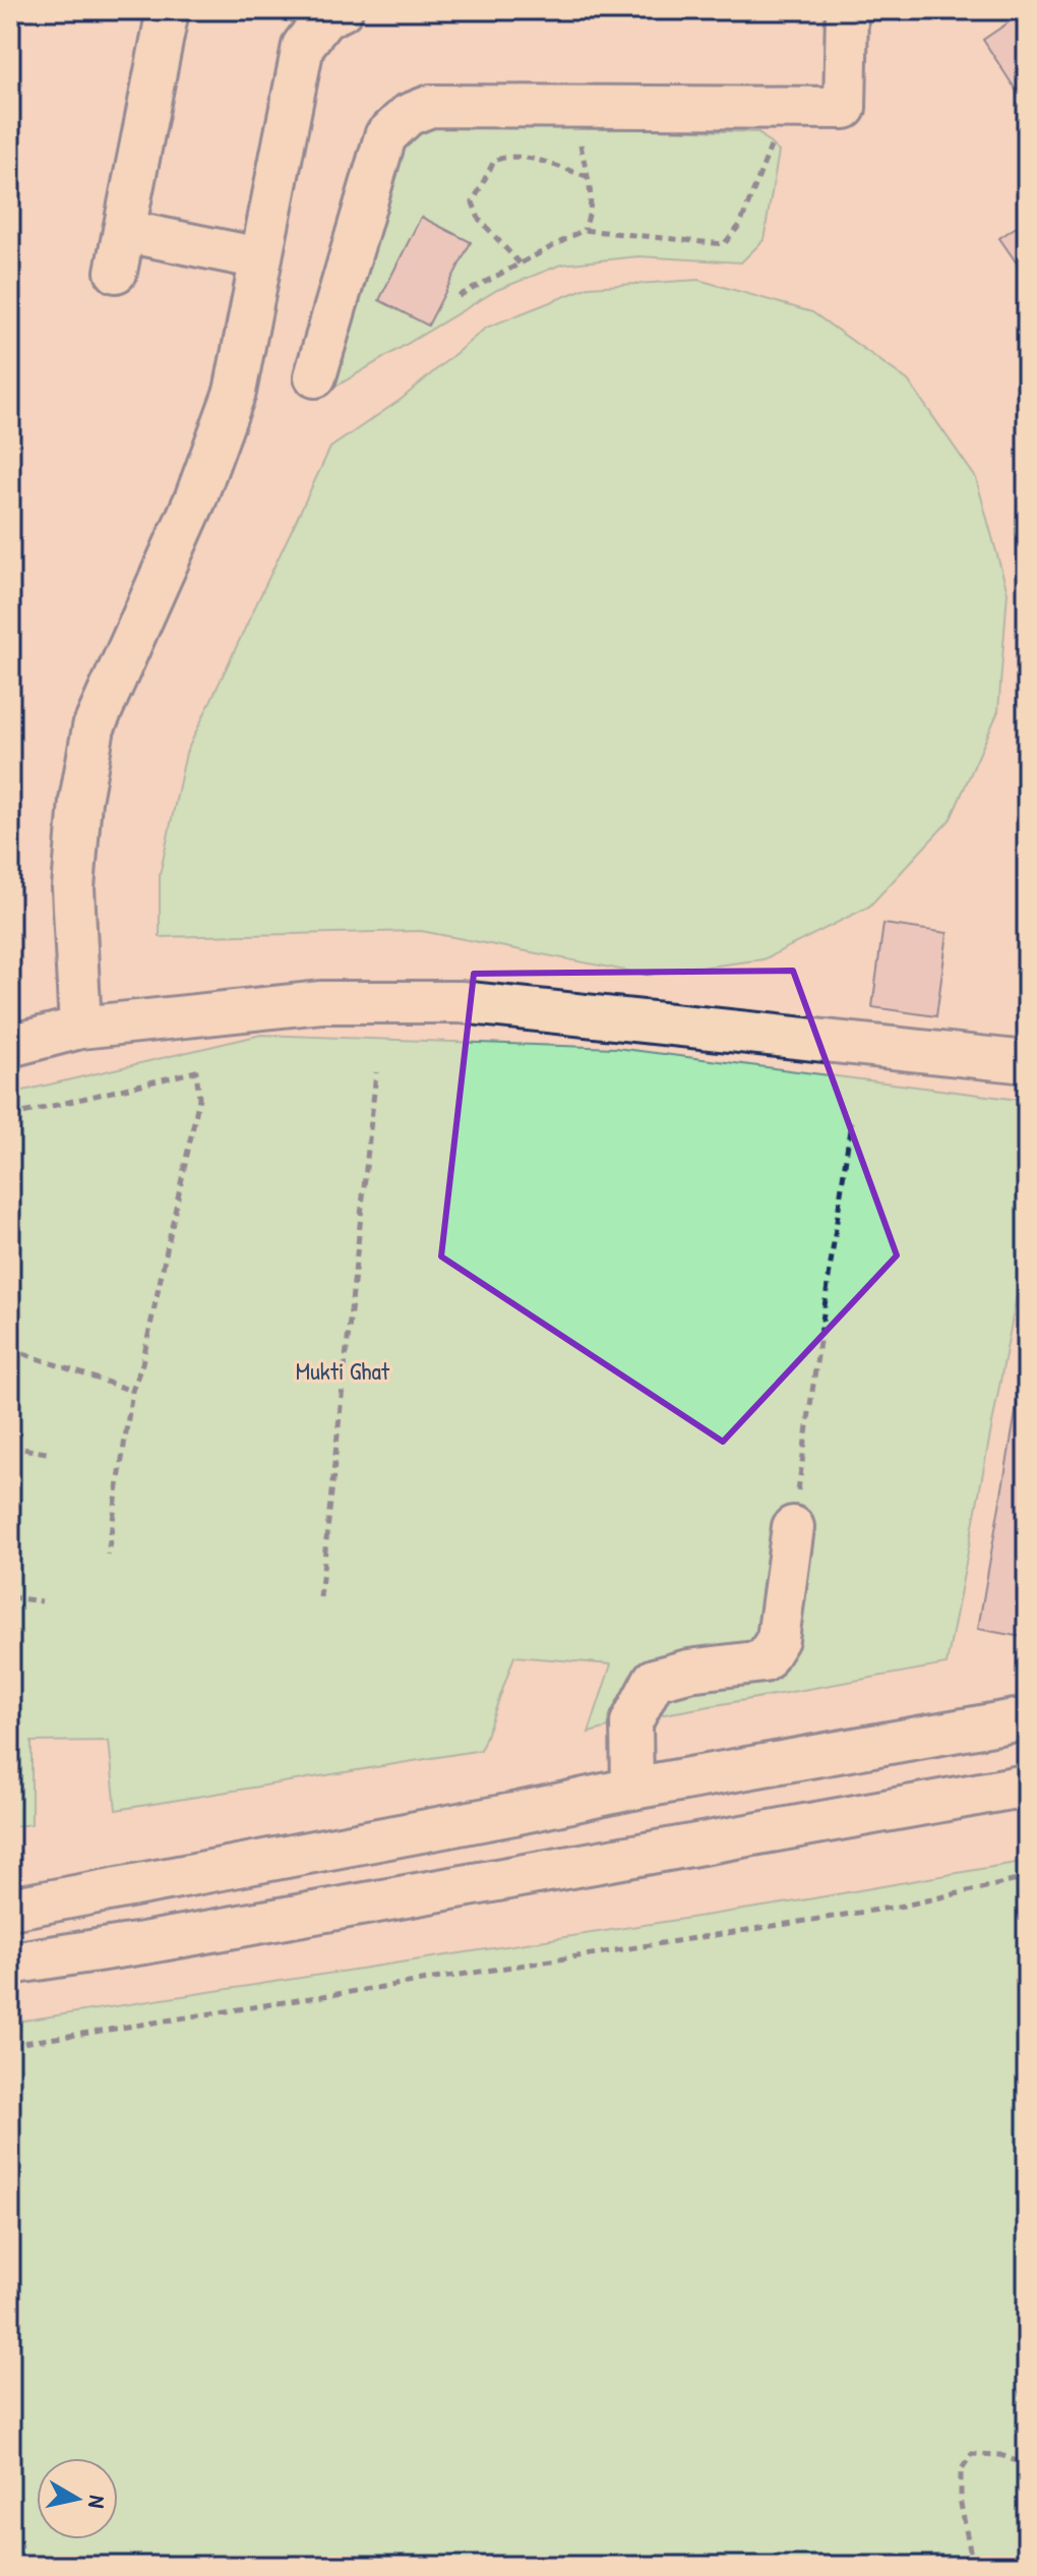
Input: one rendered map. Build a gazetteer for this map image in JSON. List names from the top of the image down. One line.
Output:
{"parks":["Mukti Ghat"],"north":"right"}
